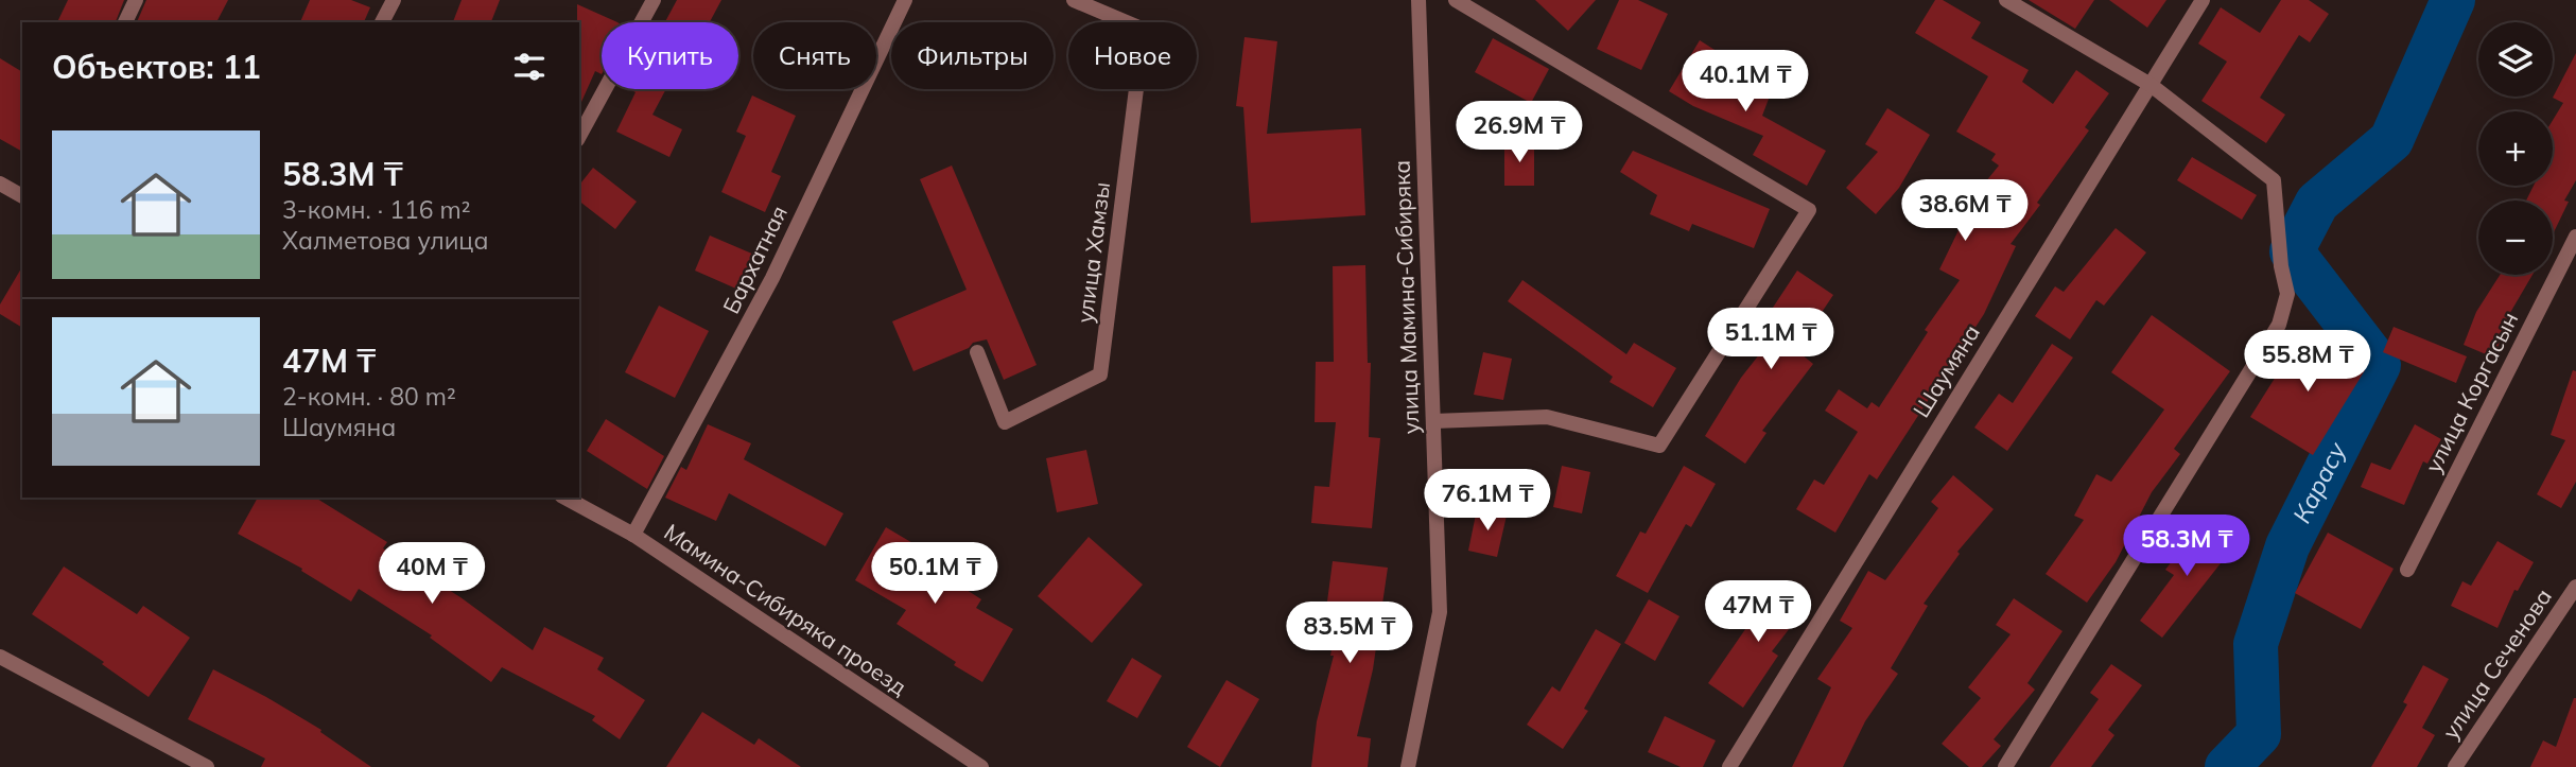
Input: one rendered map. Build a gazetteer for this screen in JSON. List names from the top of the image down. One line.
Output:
{"streets":{"street":["улица Хамзы","Бархатная","улица Мамина-Сибиряка","Шаумяна","улица Коргасын","Мамина-Сибиряка проезд","улица Сеченова"]},"crossings":[["Бархатная","Мамина-Сибиряка проезд"]],"water":["Карасу"],"page":{"map_buttons":["+","−"],"chip":["Купить","Снять","Фильтры","Новое"],"heading":"Объектов: 11","price":["40.1M ₸","26.9M ₸","38.6M ₸","51.1M ₸","55.8M ₸","76.1M ₸","58.3M ₸","40M ₸","50.1M ₸","47M ₸","83.5M ₸"],"list":[{"name":"58.3M ₸","note":"3-комн. · 116 m² · Халметова улица"},{"name":"47M ₸","note":"2-комн. · 80 m² · Шаумяна"}]}}
